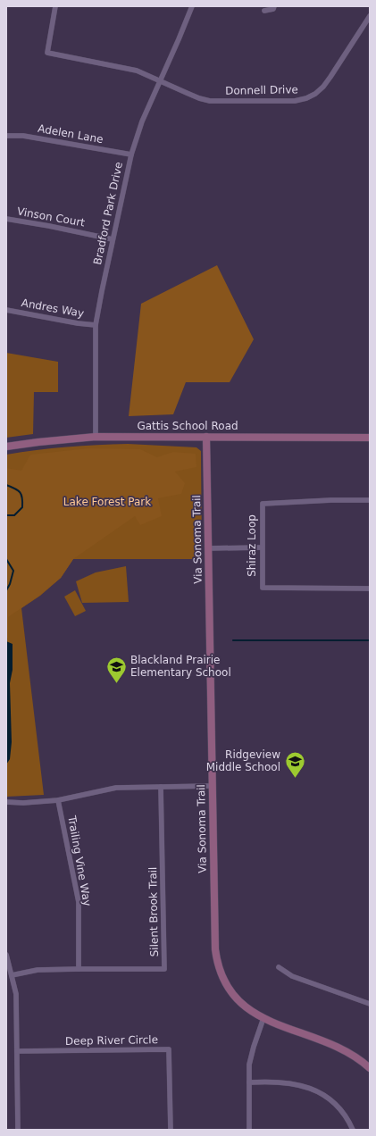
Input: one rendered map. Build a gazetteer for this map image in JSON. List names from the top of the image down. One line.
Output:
{"streets":{"street":["Donnell Drive","Adelen Lane","Bradford Park Drive","Vinson Court","Andres Way","Gattis School Road","Via Sonoma Trail","Shiraz Loop","Trailing Vine Way","Silent Brook Trail","Deep River Circle"]},"crossings":[["Donnell Drive","Bradford Park Drive"],["Adelen Lane","Bradford Park Drive"],["Bradford Park Drive","Vinson Court"],["Bradford Park Drive","Andres Way"],["Bradford Park Drive","Gattis School Road"],["Gattis School Road","Via Sonoma Trail"],["Trailing Vine Way","Silent Brook Trail"]],"parks":["Lake Forest Park"],"places":{"school or university":["Blackland Prairie Elementary School","Ridgeview Middle School"]}}
